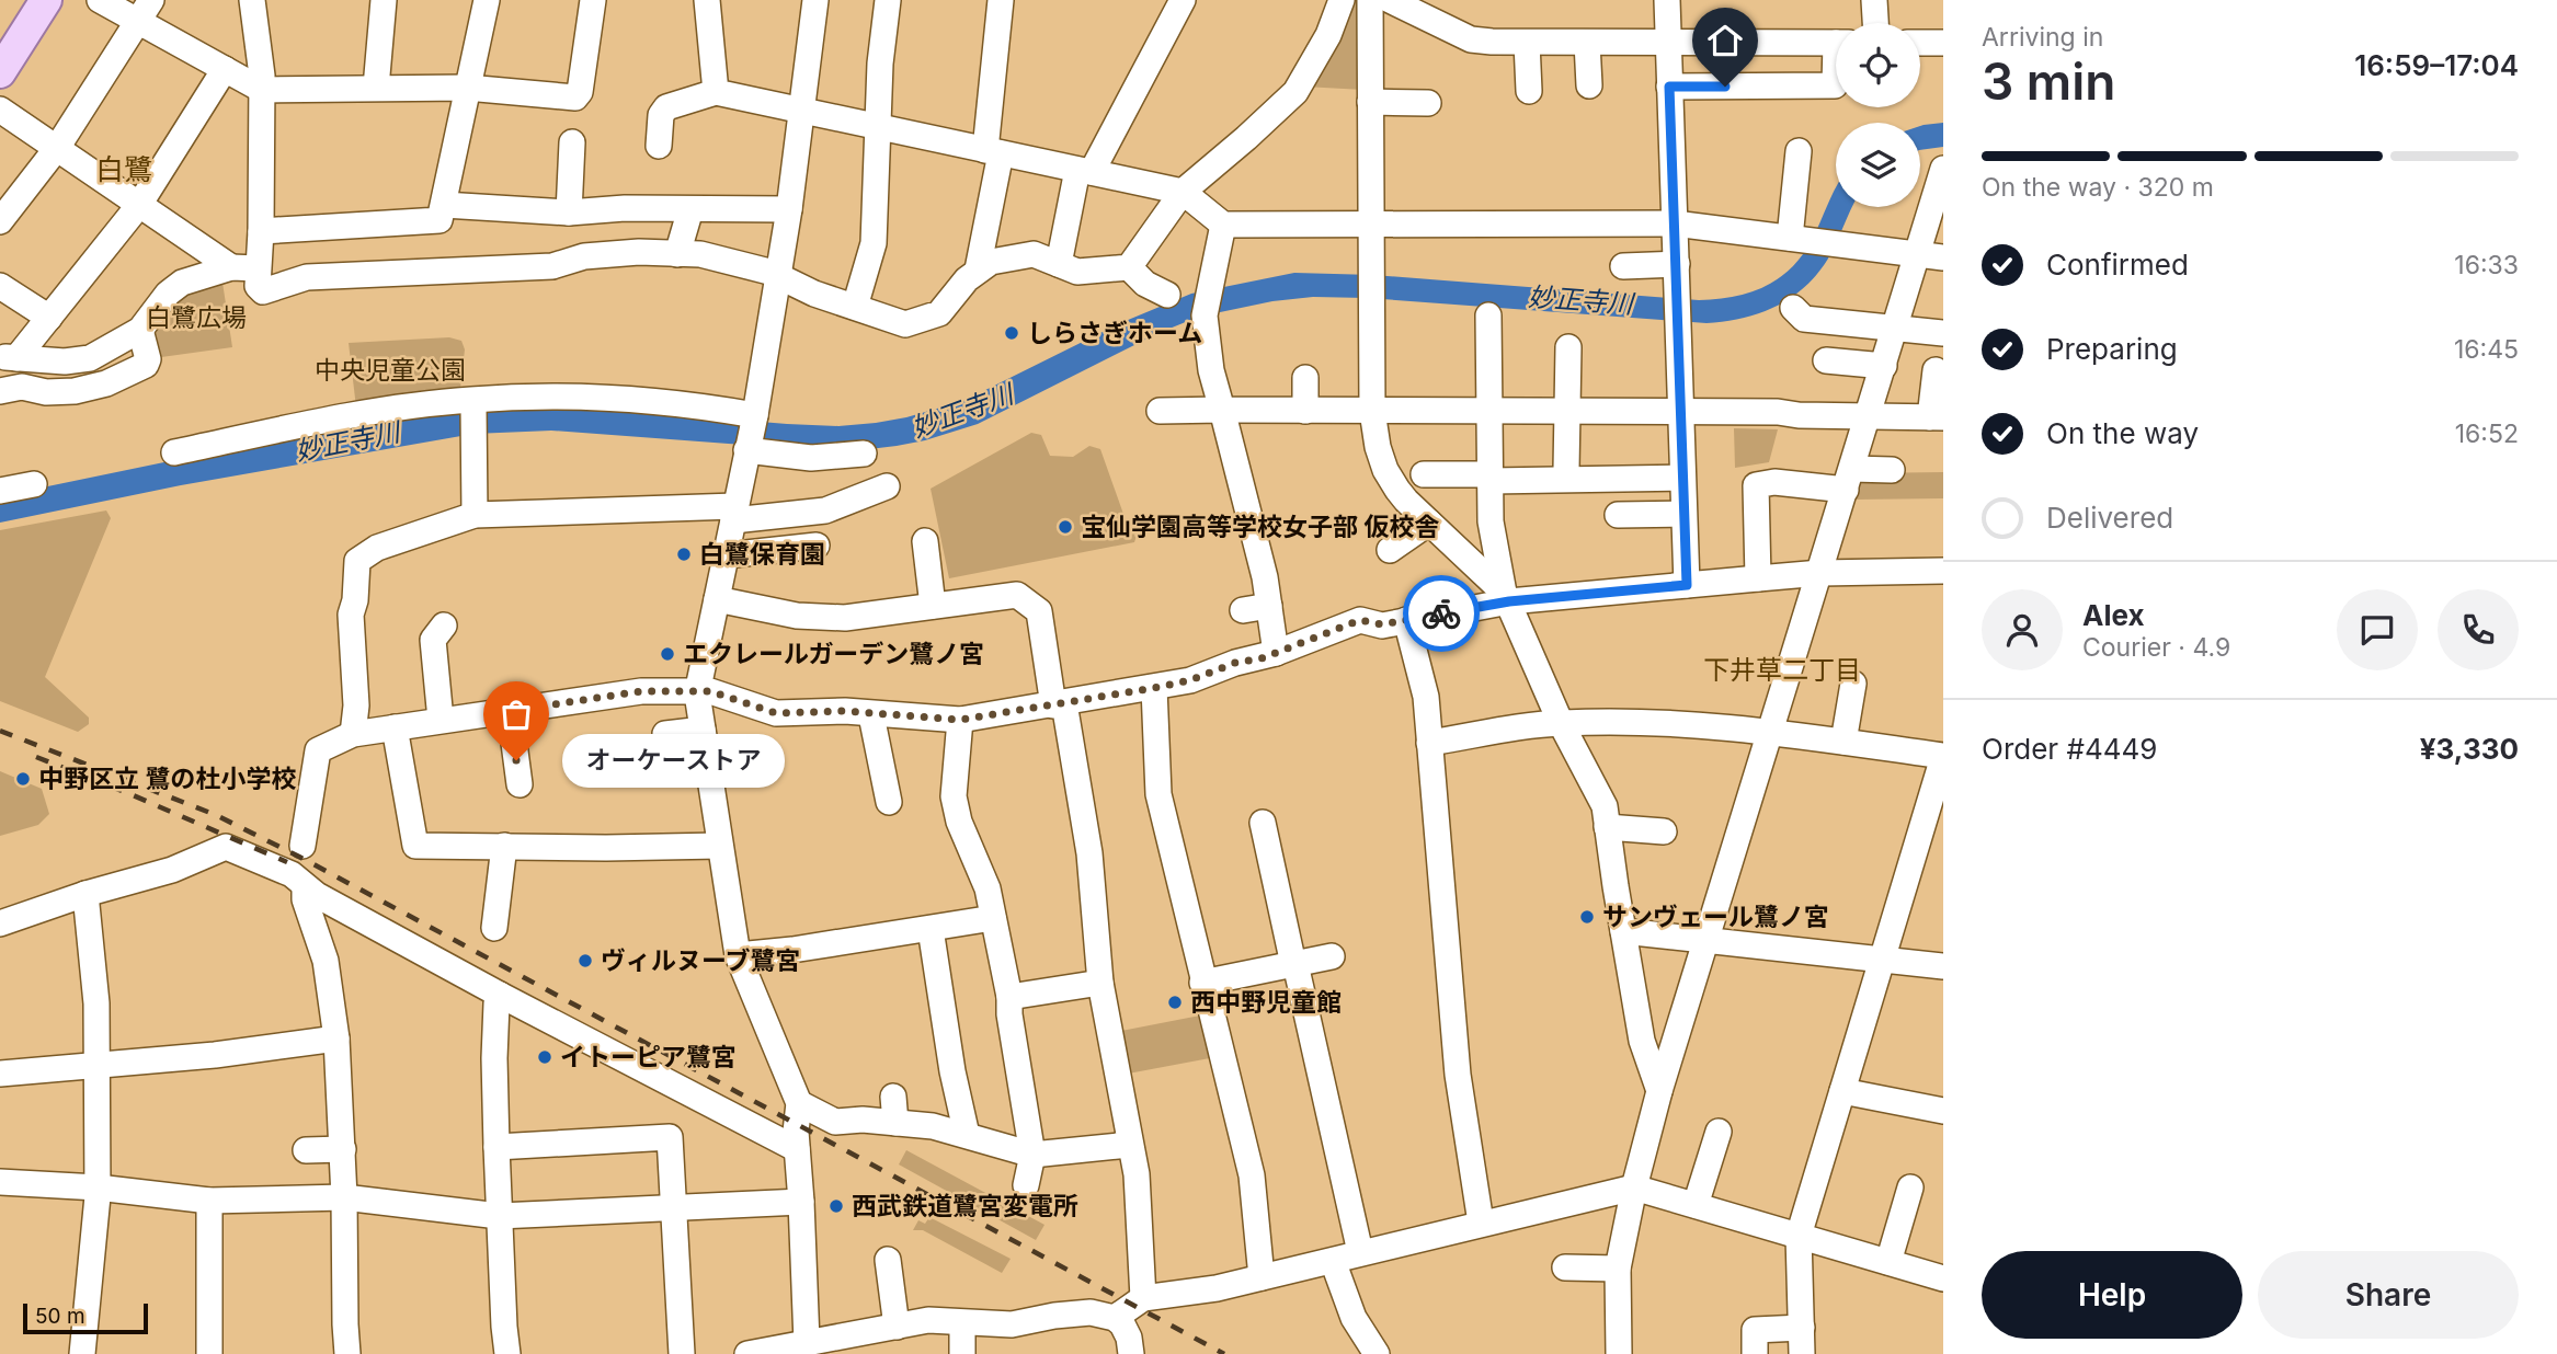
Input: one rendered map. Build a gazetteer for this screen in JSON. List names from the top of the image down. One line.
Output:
{"districts":["白鷺","下井草二丁目"],"water":["妙正寺川"],"parks":["白鷺広場","中央児童公園"],"places":["しらさぎホーム","宝仙学園高等学校女子部 仮校舎","白鷺保育園","エクレールガーデン鷺ノ宮","オーケーストア","中野区立 鷺の杜小学校","サンヴェール鷺ノ宮","ヴィルヌーブ鷺宮","西中野児童館","イトーピア鷺宮","西武鉄道鷺宮変電所"],"scale_bar":"50 m","page":{"heading":["3 min","Arriving in","16:59–17:04"],"panel":["Alex","Courier · 4.9","Order #4449","¥3,330"],"bar":"On the way · 320 m","list":[["Confirmed","16:33"],["Preparing","16:45"],["On the way","16:52"],"Delivered"],"bubble":"オーケーストア","buttons":["Help","Share"],"scale":"50 m"}}
